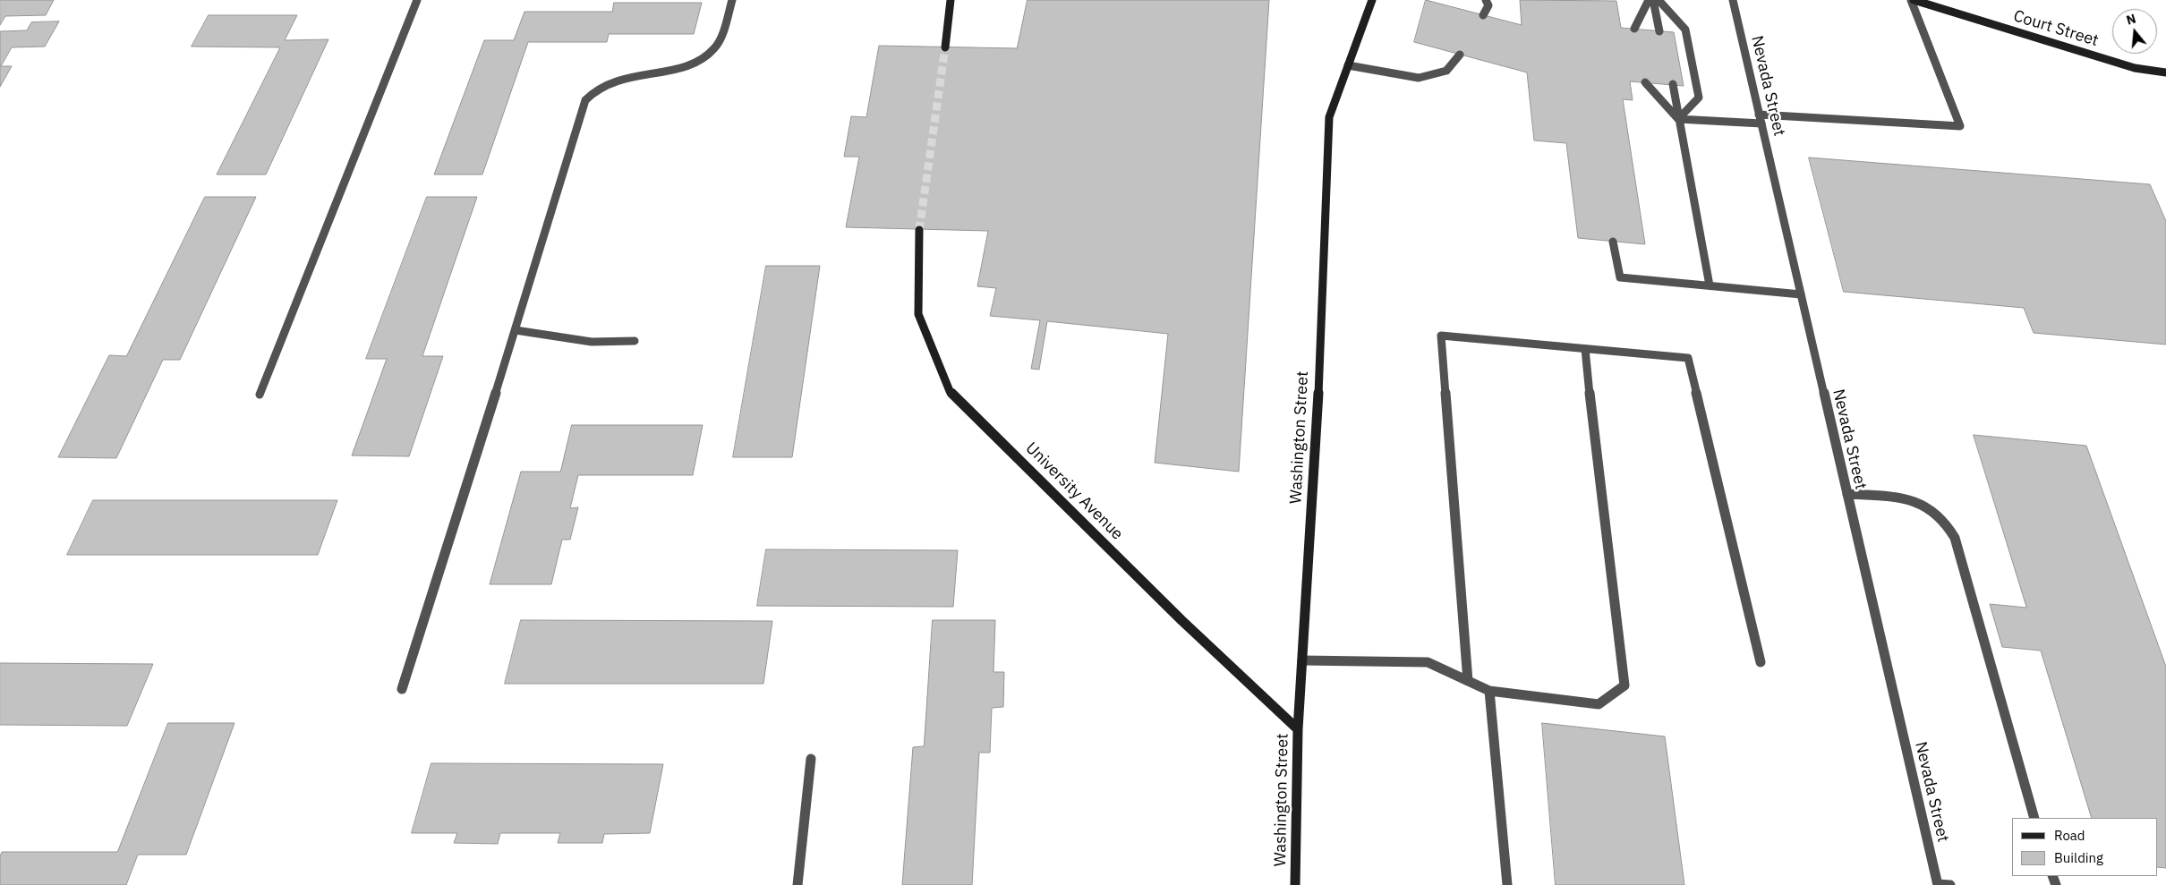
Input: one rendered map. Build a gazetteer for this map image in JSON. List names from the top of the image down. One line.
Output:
{"streets":{"main road":["Court Street","Washington Street","University Avenue"],"street":["Nevada Street"]},"crossings":[["Washington Street","University Avenue"]],"legend":["Road","Building"],"north":"top"}
